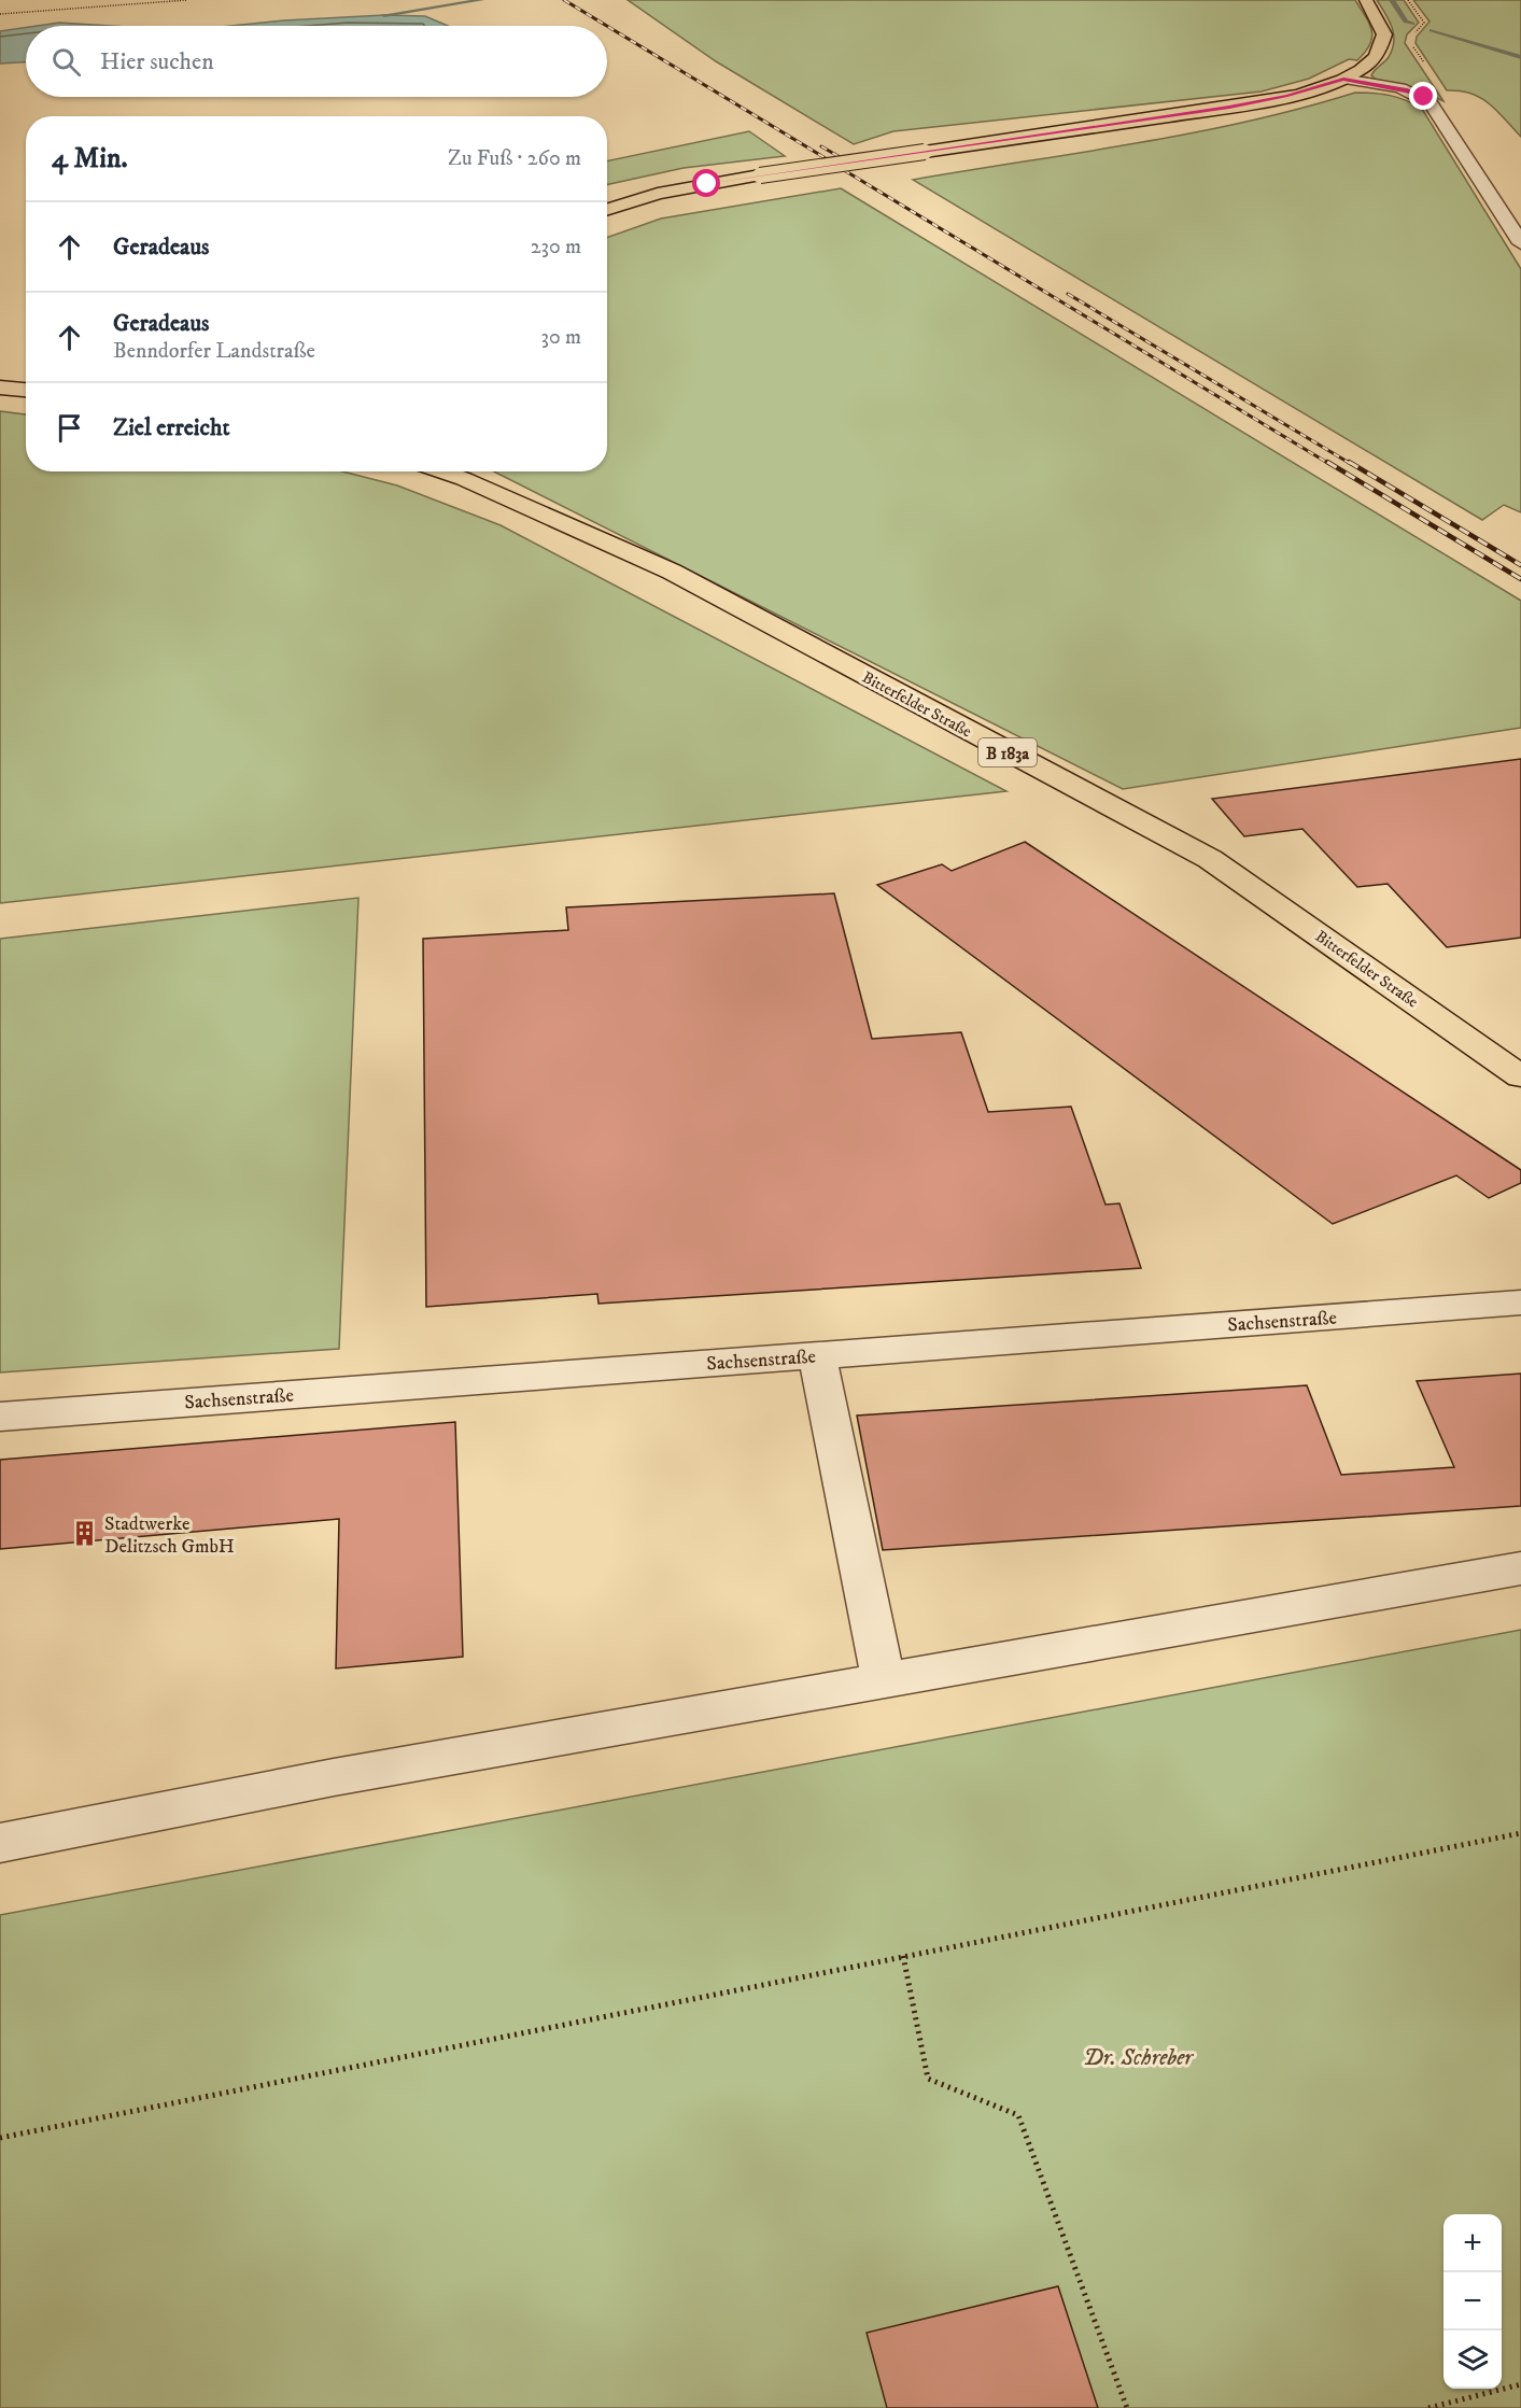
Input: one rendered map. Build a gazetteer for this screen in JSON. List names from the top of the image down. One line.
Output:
{"streets":{"main road":["Bitterfelder Straße","B 183a"],"street":["Sachsenstraße"]},"parks":["Dr. Schreber"],"places":{"building":["Stadtwerke Delitzsch GmbH"]},"page":{"search":"Hier suchen","heading":["4 Min.","Zu Fuß · 260 m"],"list":[["Geradeaus","230 m"],["Geradeaus","Benndorfer Landstraße","30 m"],"Ziel erreicht"],"map_buttons":["+","−"]}}
